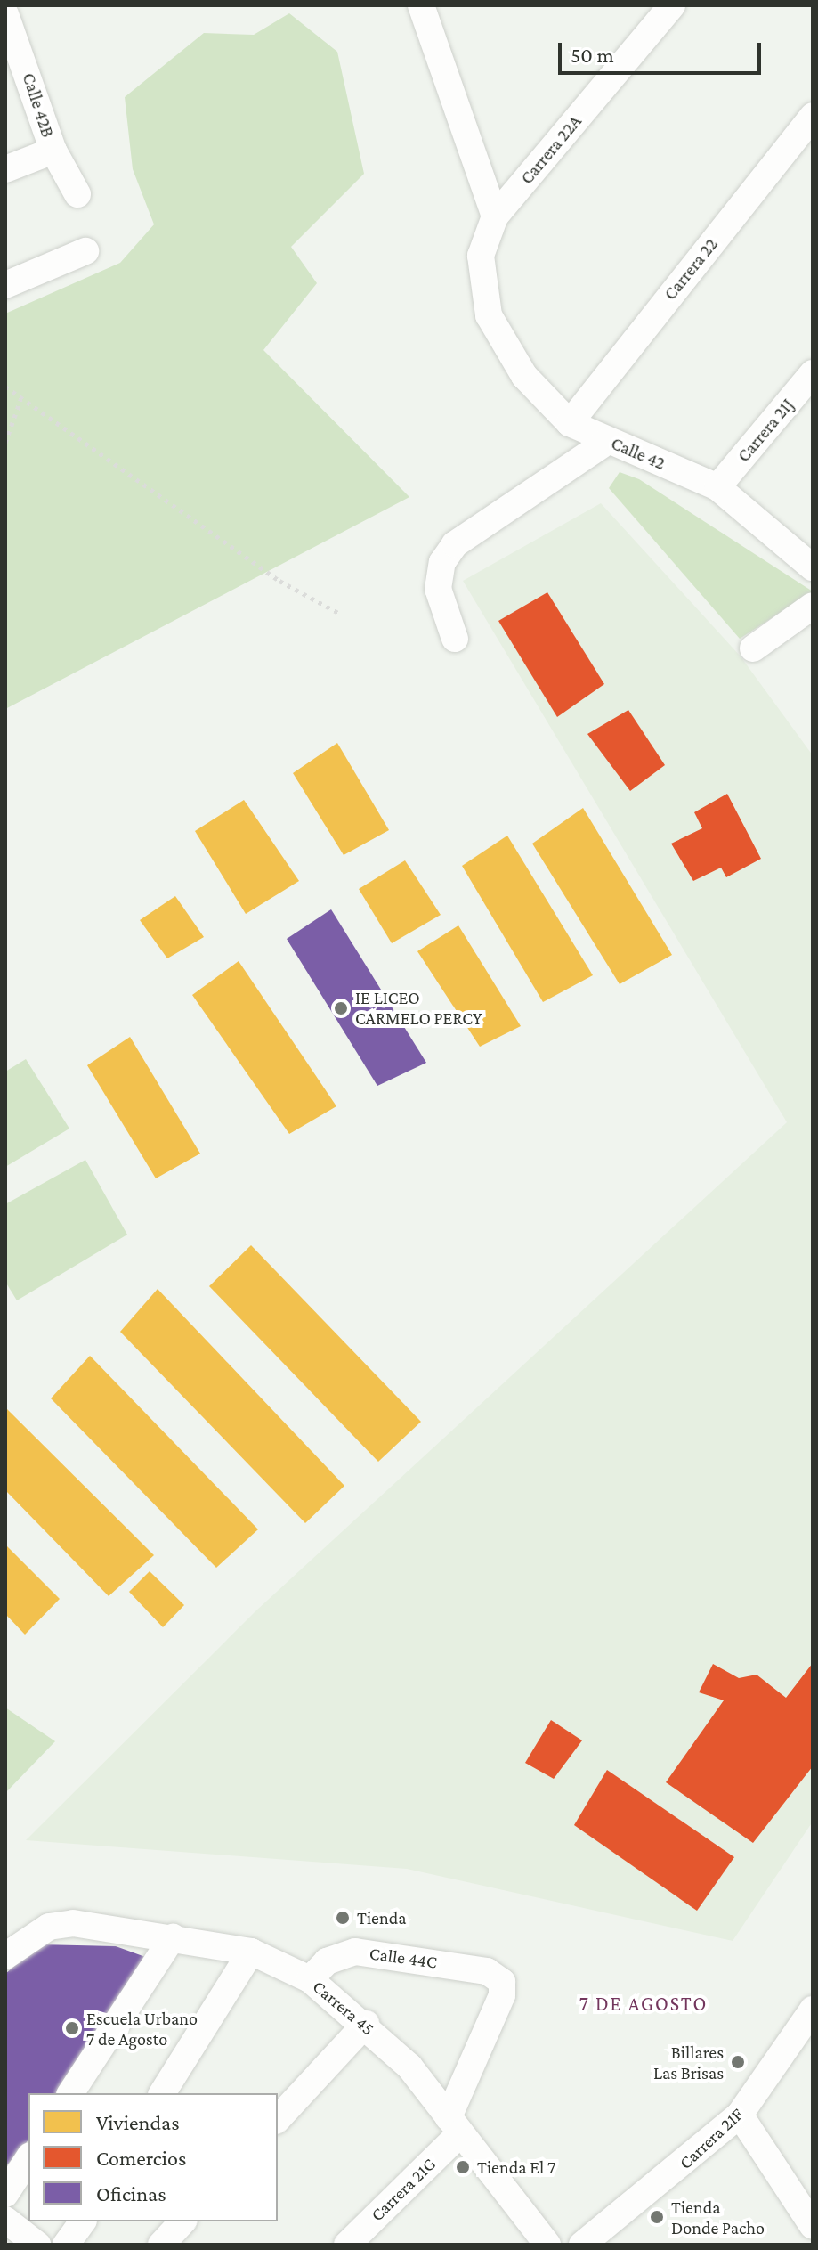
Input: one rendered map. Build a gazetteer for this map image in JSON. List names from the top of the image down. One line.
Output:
{"streets":{"street":["Calle 42B","Carrera 22A","Carrera 22","Carrera 21J","Calle 42","Calle 44C","Carrera 45","Carrera 21F","Carrera 21G"]},"crossings":[["Carrera 22A","Calle 42"],["Carrera 22","Calle 42"],["Carrera 21J","Calle 42"],["Calle 44C","Carrera 45"],["Calle 44C","Carrera 21G"],["Carrera 45","Carrera 21G"]],"districts":["7 DE AGOSTO"],"places":["IE LICEO CARMELO PERCY","Tienda","Escuela Urbano 7 de Agosto","Billares Las Brisas","Tienda El 7","Tienda Donde Pacho"],"legend":["Viviendas","Comercios","Oficinas"],"scale_bar":"50 m"}
